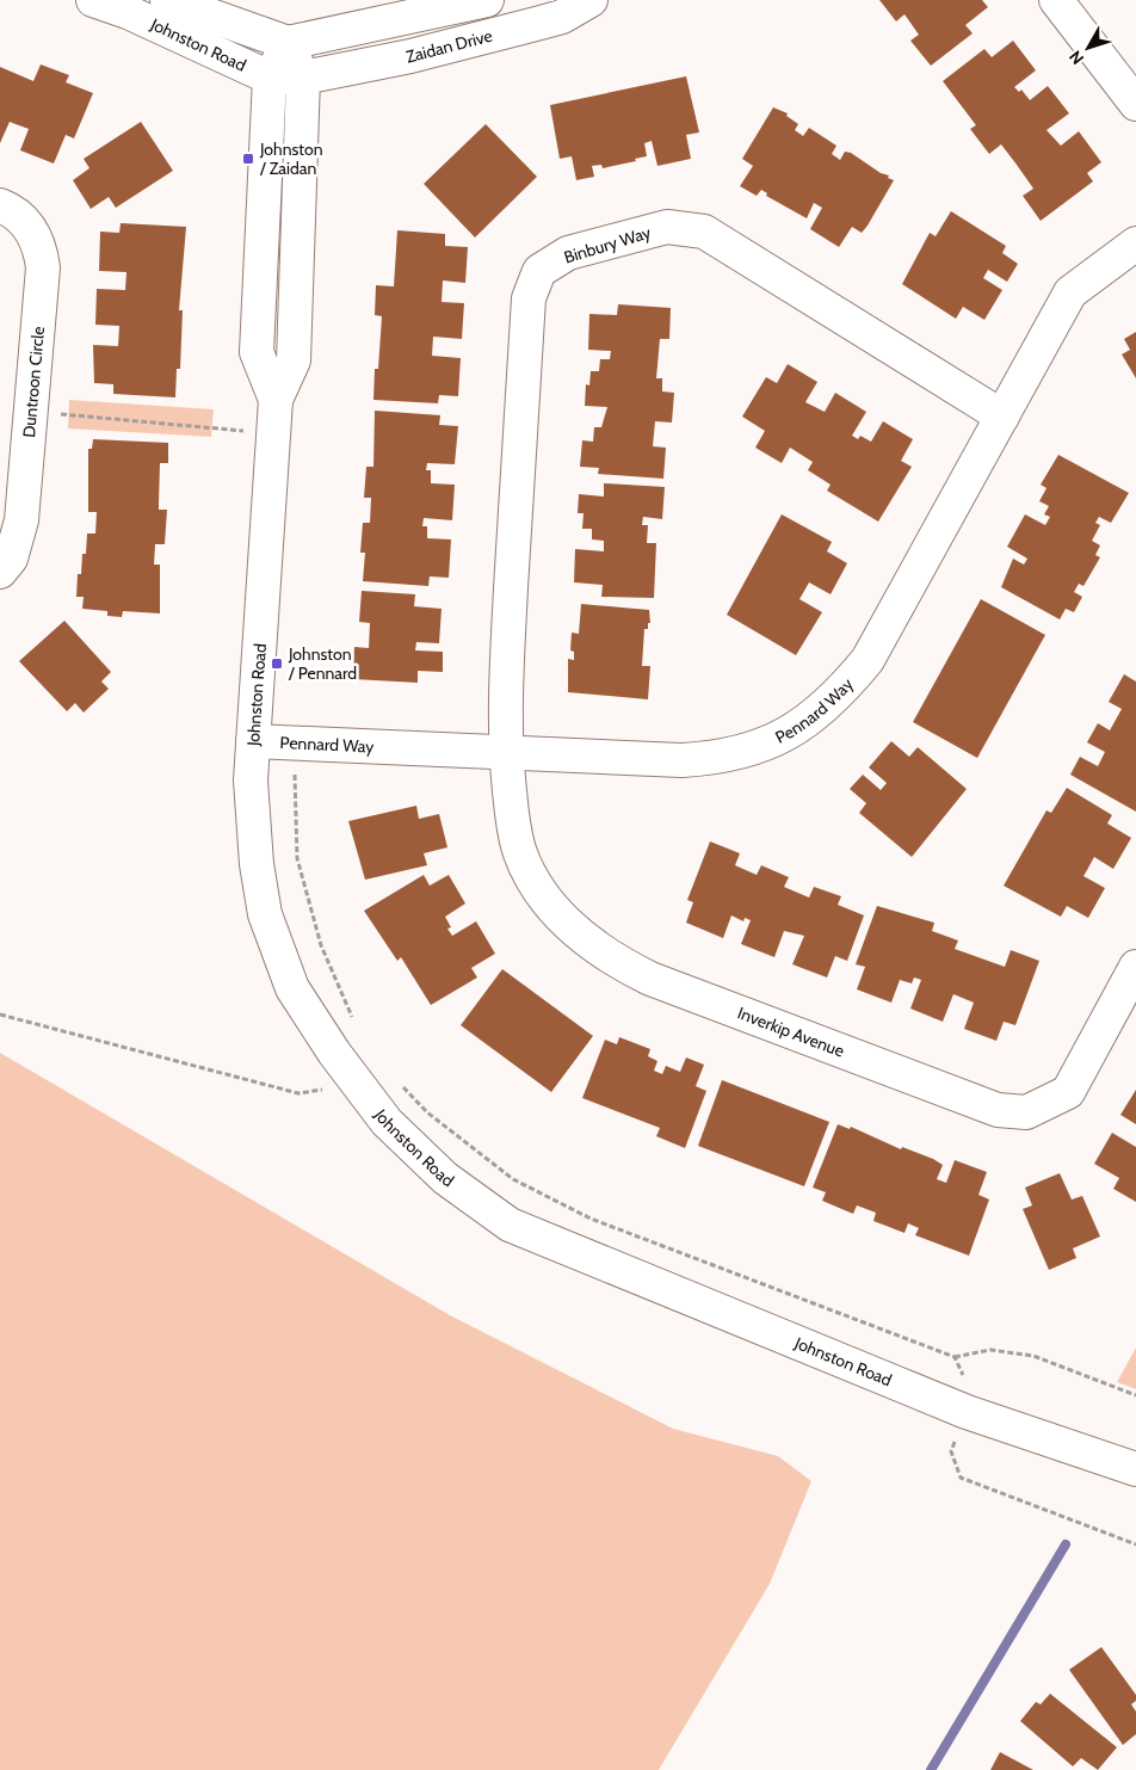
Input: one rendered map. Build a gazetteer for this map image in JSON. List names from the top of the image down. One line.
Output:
{"streets":{"street":["Johnston Road","Zaidan Drive","Binbury Way","Duntroon Circle","Pennard Way","Inverkip Avenue"]},"crossings":[["Johnston Road","Zaidan Drive"],["Johnston Road","Pennard Way"],["Binbury Way","Pennard Way"],["Binbury Way","Inverkip Avenue"],["Pennard Way","Inverkip Avenue"]],"places":{"transit":["Johnston / Zaidan","Johnston / Pennard"]},"north":"bottom left"}
